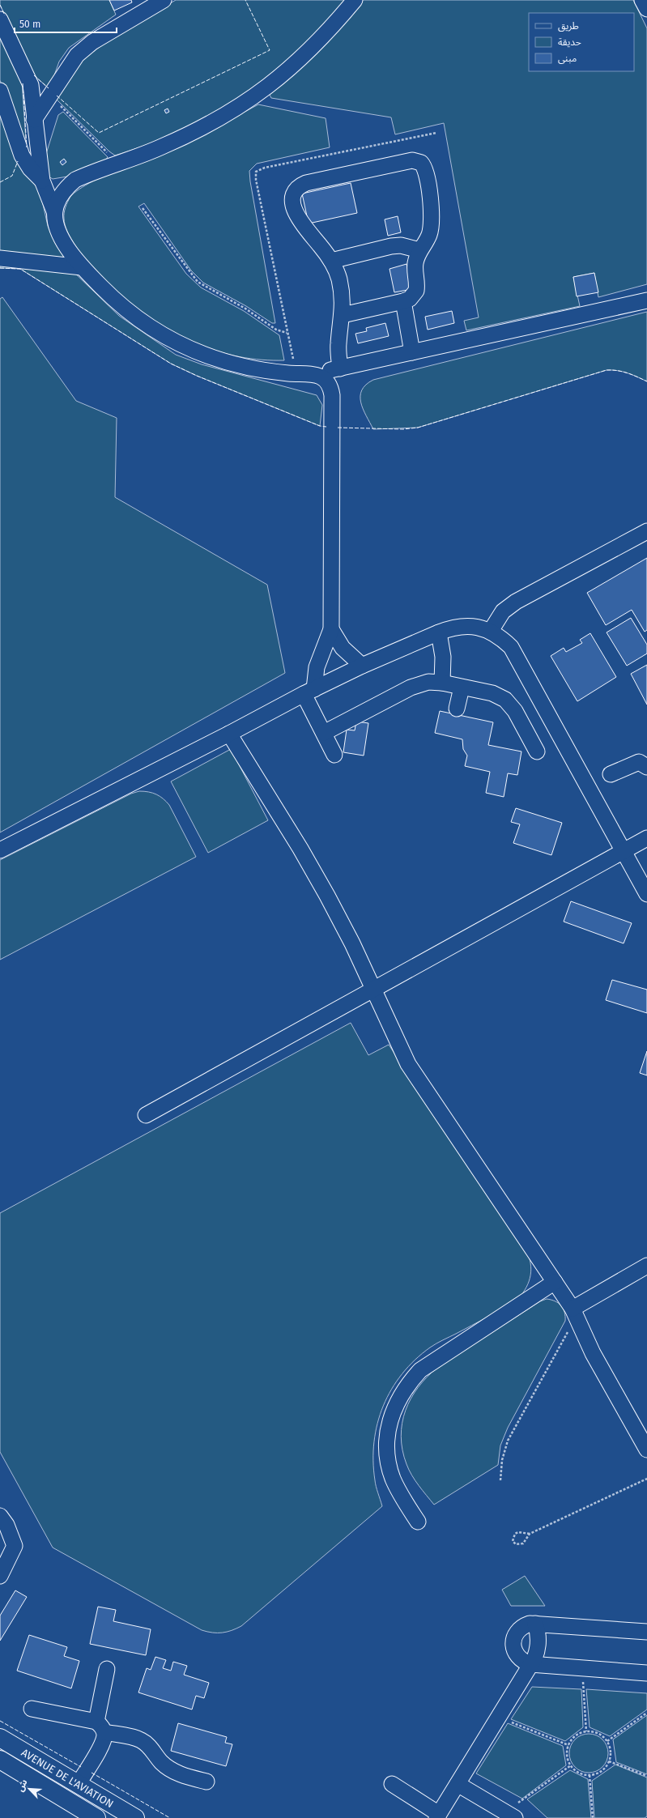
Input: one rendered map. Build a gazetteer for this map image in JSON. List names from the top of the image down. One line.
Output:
{"streets":{"main road":["AVENUE DE L'AVIATION"]},"legend":["طريق","حديقة","مبنى"],"scale_bar":"50 m","north":"top left"}
